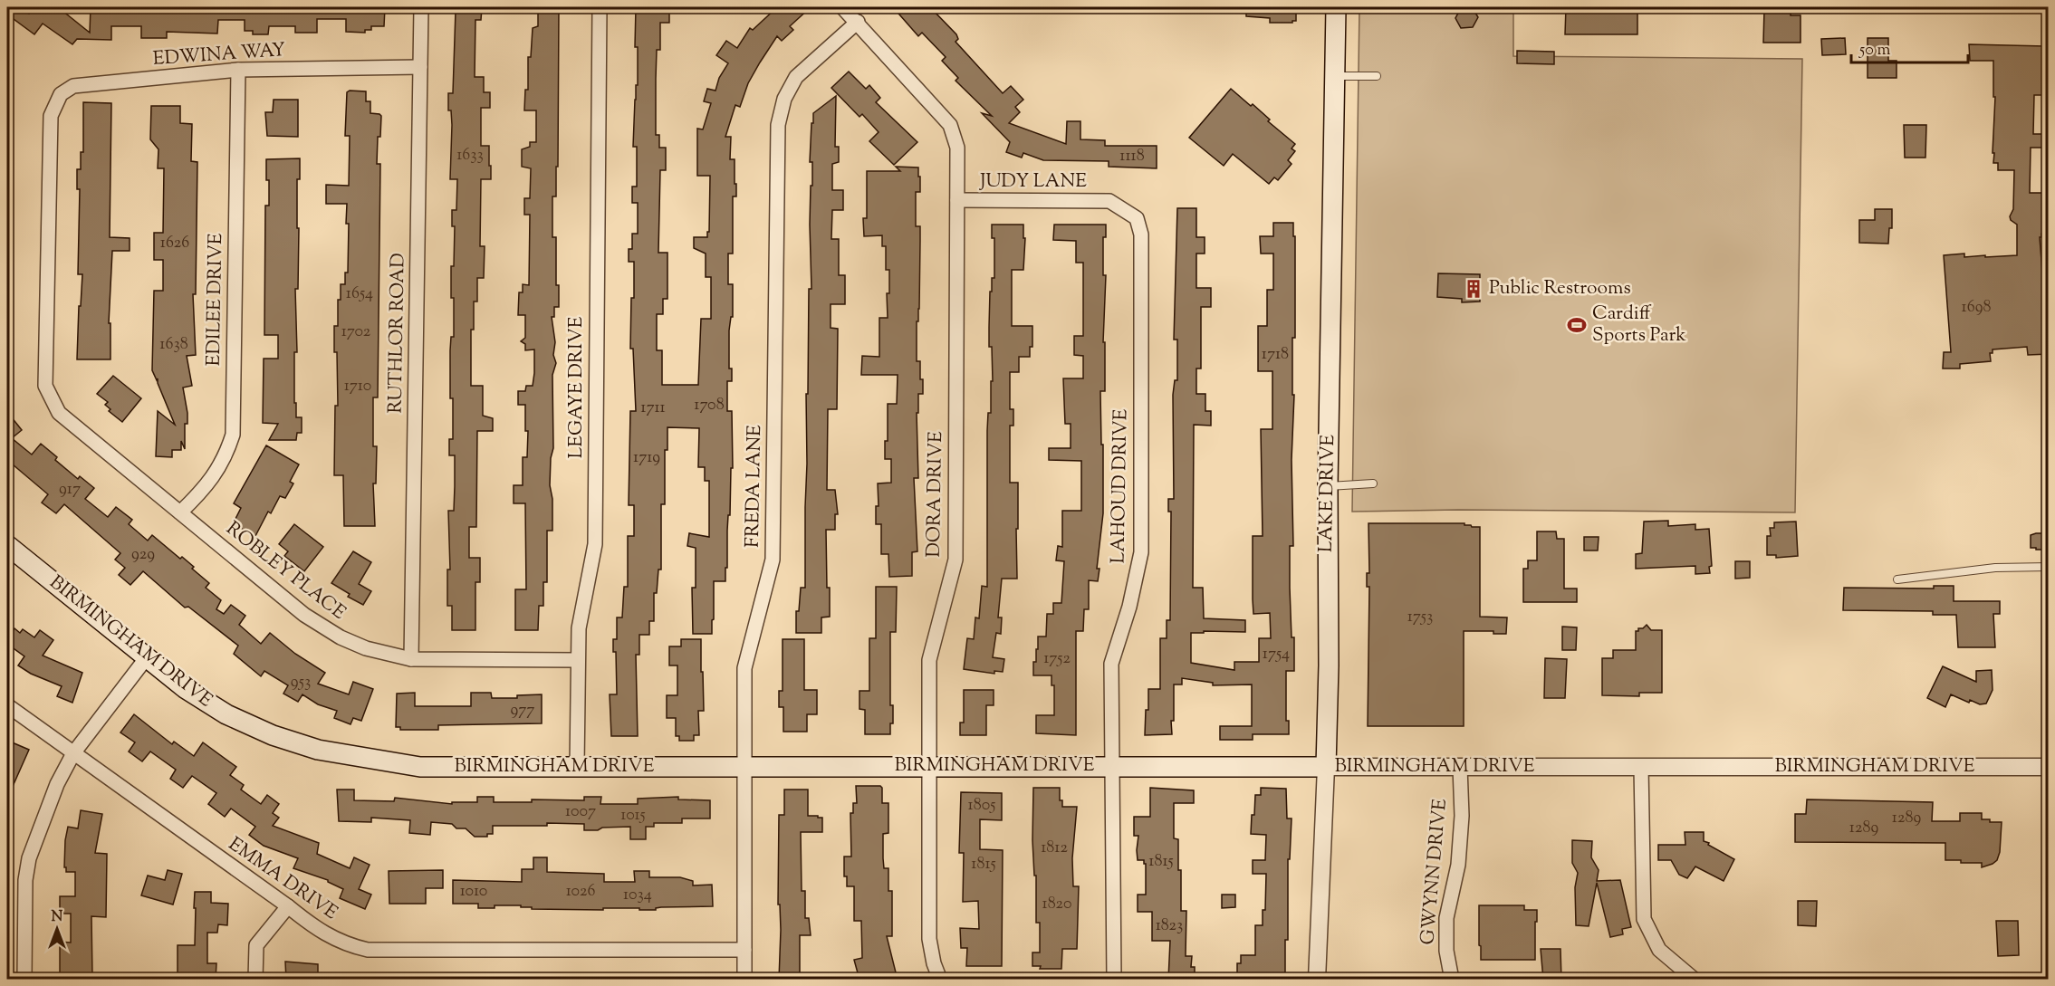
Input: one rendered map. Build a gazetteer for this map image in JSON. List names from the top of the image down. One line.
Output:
{"streets":{"main road":["LAKE DRIVE","BIRMINGHAM DRIVE"],"street":["EDWINA WAY","JUDY LANE","EDILEE DRIVE","RUTHLOR ROAD","LEGAYE DRIVE","FREDA LANE","LAHOUD DRIVE","DORA DRIVE","ROBLEY PLACE","GWYNN DRIVE","EMMA DRIVE"]},"crossings":[["EDWINA WAY","EDILEE DRIVE"],["EDWINA WAY","RUTHLOR ROAD"],["EDWINA WAY","ROBLEY PLACE"],["JUDY LANE","LAHOUD DRIVE"],["JUDY LANE","DORA DRIVE"],["EDILEE DRIVE","ROBLEY PLACE"],["RUTHLOR ROAD","ROBLEY PLACE"],["LEGAYE DRIVE","ROBLEY PLACE"],["LEGAYE DRIVE","BIRMINGHAM DRIVE"],["FREDA LANE","DORA DRIVE"],["FREDA LANE","BIRMINGHAM DRIVE"],["FREDA LANE","EMMA DRIVE"],["LAHOUD DRIVE","BIRMINGHAM DRIVE"],["LAKE DRIVE","BIRMINGHAM DRIVE"],["DORA DRIVE","BIRMINGHAM DRIVE"],["BIRMINGHAM DRIVE","GWYNN DRIVE"]],"places":{"building":["Public Restrooms"],"sports":["Cardiff Sports Park"]},"house_numbers":["1633","1118","1626","1654","1698","1702","1638","1718","1710","1708","1711","1719","917","929","1753","1754","1752","953","977","1805","1007","1015","1289","1289","1812","1815","1815","1010","1026","1034","1820","1823"],"scale_bar":"50 m","north":"top"}
